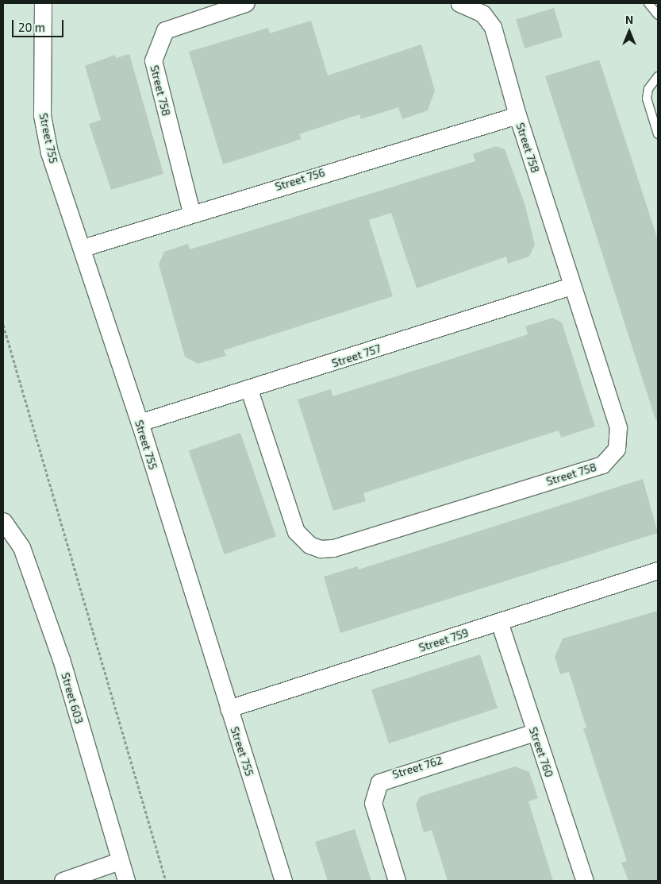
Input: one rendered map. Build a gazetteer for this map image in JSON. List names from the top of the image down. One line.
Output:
{"streets":{"street":["Street 758","Street 755","Street 756","Street 757","Street 759","Street 603","Street 760","Street 762"]},"crossings":[["Street 758","Street 756"],["Street 758","Street 757"],["Street 755","Street 756"],["Street 755","Street 757"],["Street 755","Street 759"],["Street 759","Street 760"],["Street 760","Street 762"]],"scale_bar":"20 m","north":"top"}
